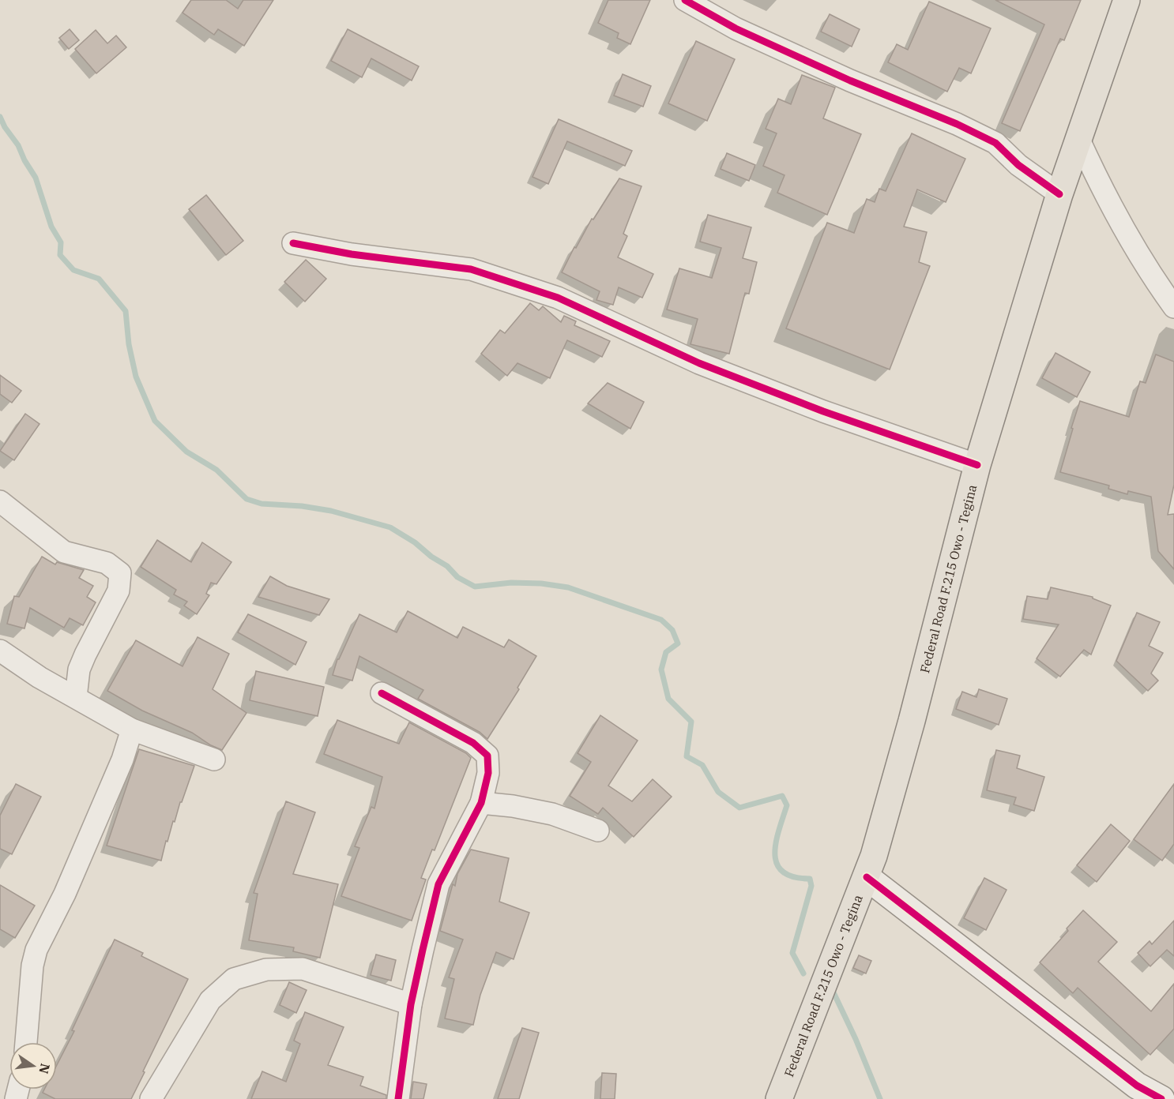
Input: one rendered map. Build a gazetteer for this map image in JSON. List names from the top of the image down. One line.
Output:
{"streets":{"main road":["Federal Road F.215 Owo - Tegina"]},"north":"right"}
